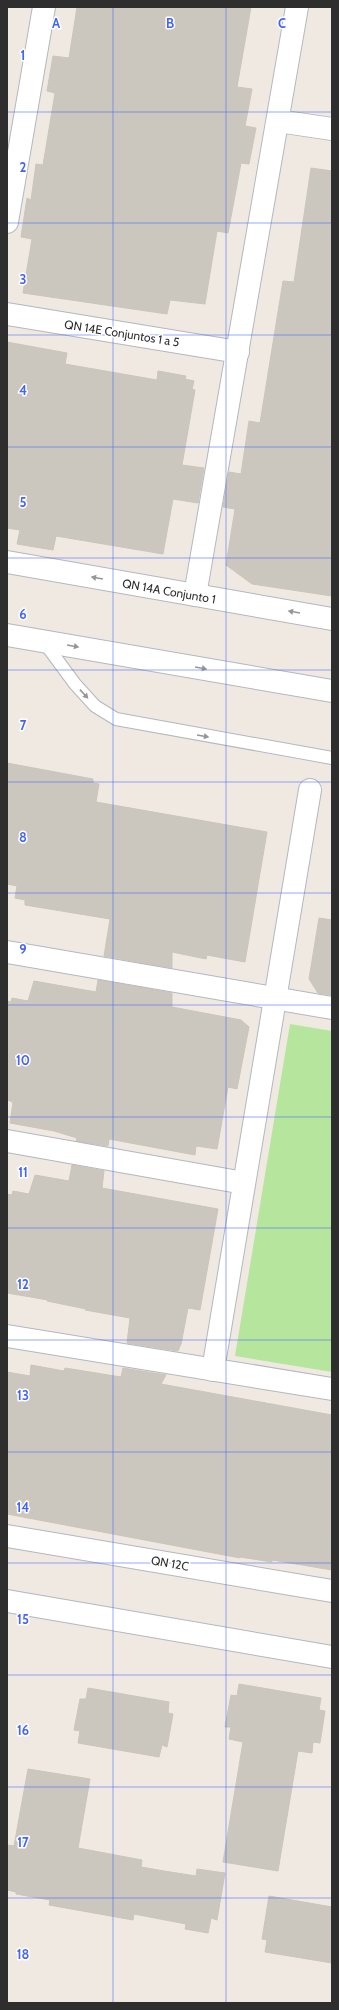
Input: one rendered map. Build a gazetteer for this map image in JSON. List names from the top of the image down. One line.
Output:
{"streets":{"street":["QN 14E Conjuntos 1 a 5","QN 14A Conjunto 1","QN 12C"]},"grid":{"columns":["A","B","C"],"rows":["1","2","3","4","5","6","7","8","9","10","11","12","13","14","15","16","17","18"]}}
